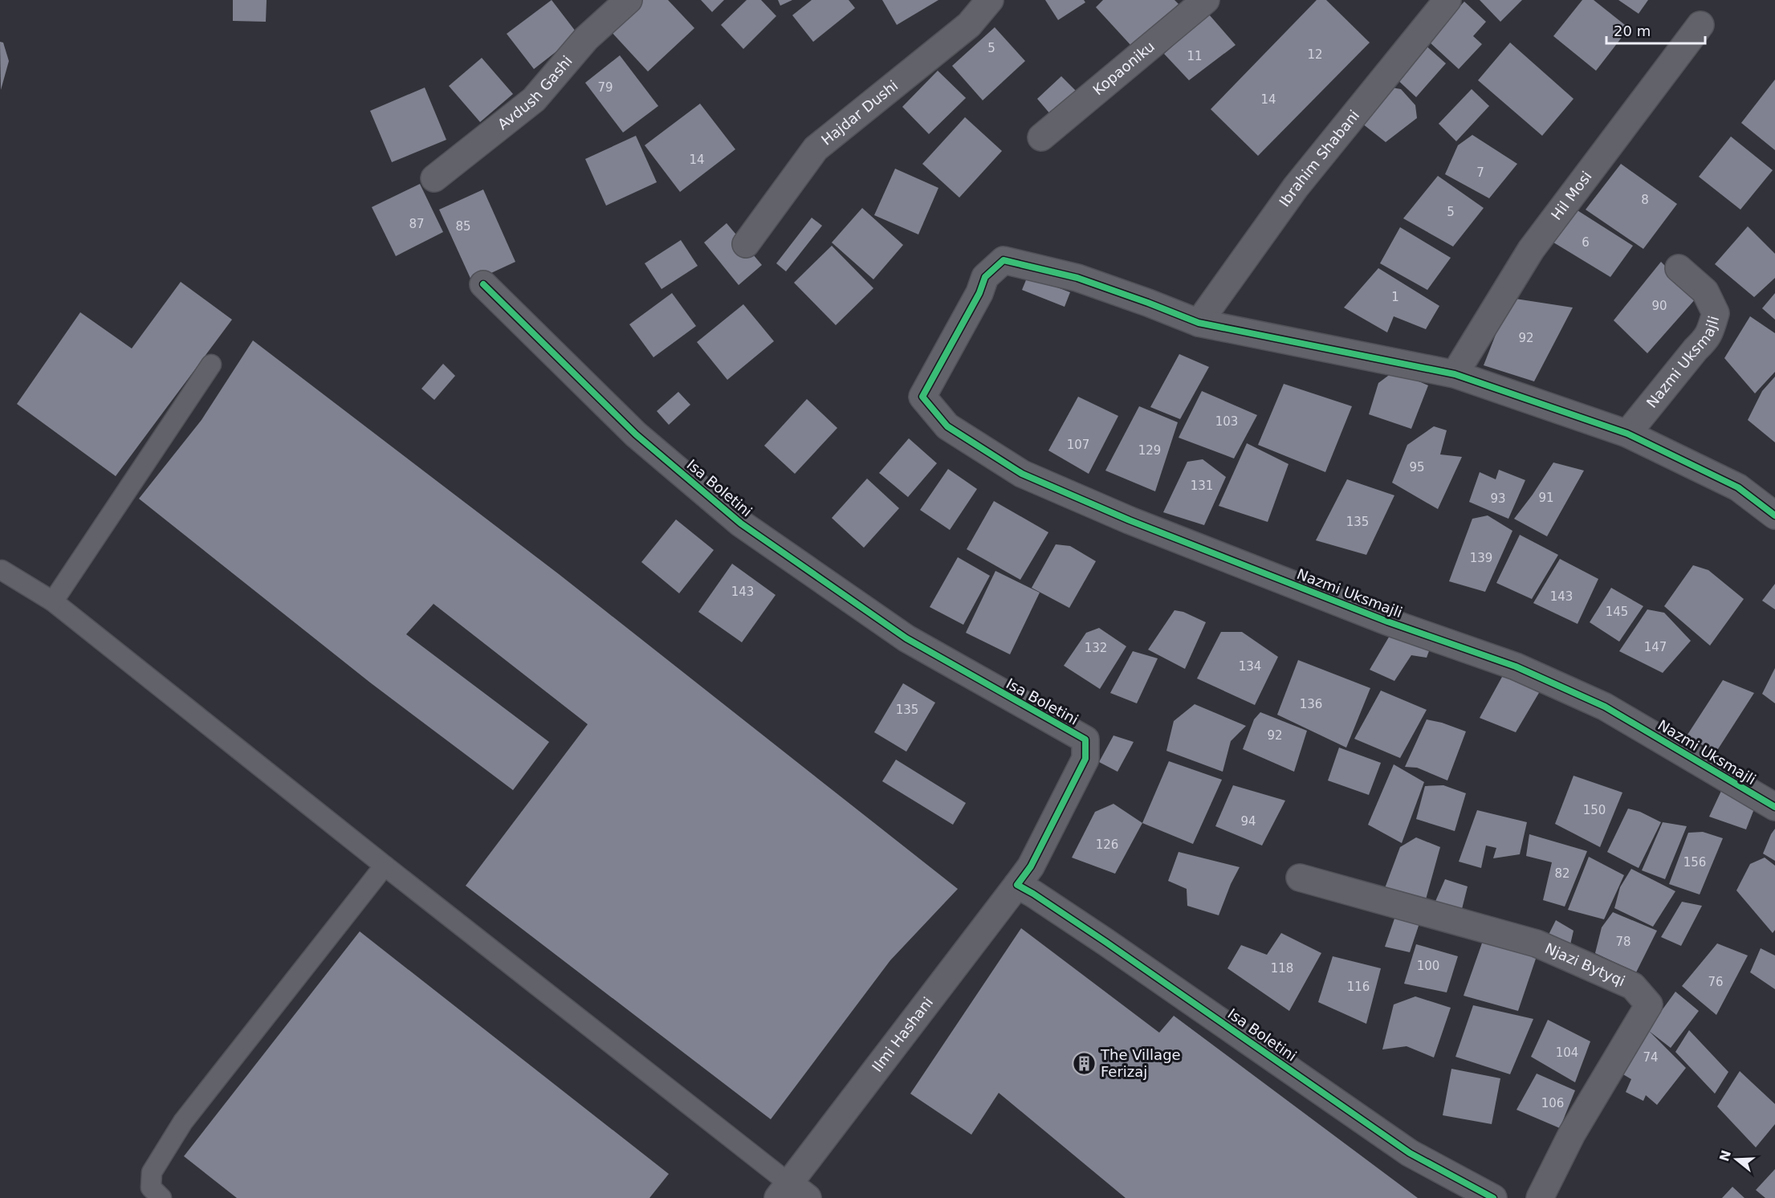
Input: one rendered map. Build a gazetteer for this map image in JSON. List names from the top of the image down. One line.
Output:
{"streets":{"street":["Kopaoniku","Avdush Gashi","Hajdar Dushi","Ibrahim Shabani","Hil Mosi","Nazmi Uksmajli","Isa Boletini","Njazi Bytyqi","Ilmi Hashani"]},"crossings":[["Ibrahim Shabani","Nazmi Uksmajli"],["Isa Boletini","Ilmi Hashani"]],"places":{"building":["The Village Ferizaj"]},"house_numbers":["5","12","11","79","14","14","7","8","5","87","85","6","1","90","92","103","107","129","95","131","91","93","135","139","143","143","145","147","132","134","136","135","92","150","94","126","156","82","78","100","118","76","116","104","74","106"],"scale_bar":"20 m","north":"left"}
